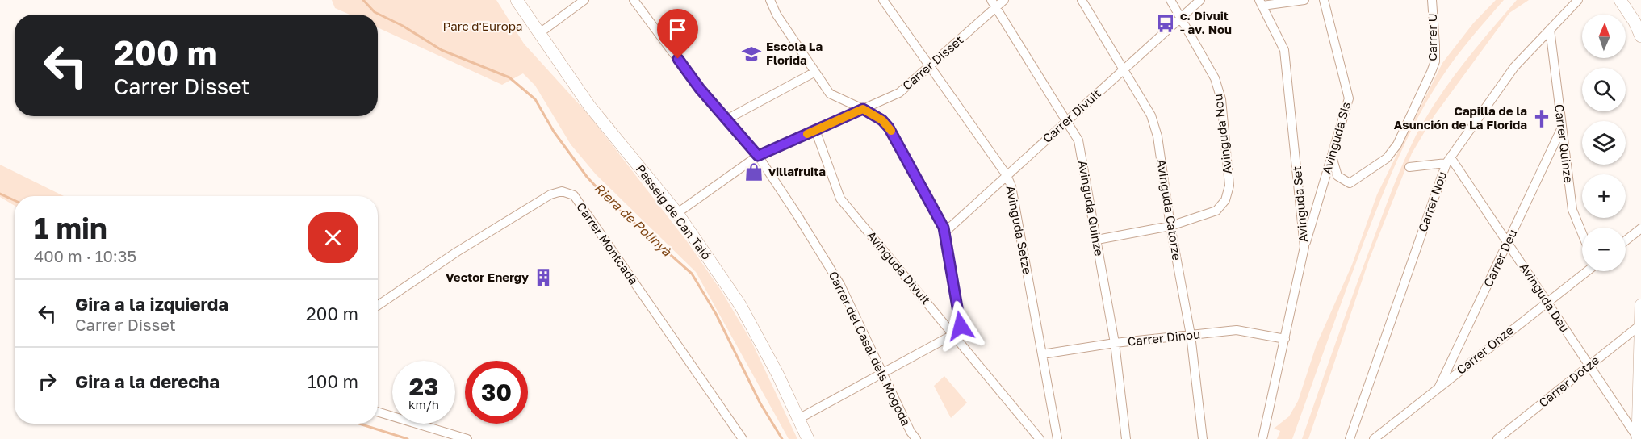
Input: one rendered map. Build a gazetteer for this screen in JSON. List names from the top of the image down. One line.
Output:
{"streets":{"main road":["Passeig de Can Taió"],"street":["Carrer U","Carrer Disset","Carrer Divuit","Avinguda Nou","Avinguda Sis","Carrer Quinze","Carrer Nou","Avinguda Set","Avinguda Quinze","Avinguda Catorze","Avinguda Setze","Carrer Montcada","Carrer Deu","Avinguda Divuit","Avinguda Deu","Carrer Dinou","Carrer del Casal dels Mogoda","Carrer Onze","Carrer Dotze"]},"crossings":[["Carrer U","Avinguda Sis"],["Carrer Disset","Avinguda Quinze"],["Carrer Disset","Passeig de Can Taió"],["Carrer Disset","Avinguda Setze"],["Carrer Disset","Avinguda Divuit"],["Carrer Disset","Carrer del Casal dels Mogoda"],["Carrer Divuit","Avinguda Nou"],["Carrer Divuit","Avinguda Quinze"],["Carrer Divuit","Avinguda Catorze"],["Carrer Divuit","Avinguda Setze"],["Avinguda Nou","Avinguda Quinze"],["Avinguda Nou","Avinguda Catorze"],["Avinguda Sis","Avinguda Set"],["Carrer Quinze","Carrer Nou"],["Carrer Quinze","Carrer Deu"],["Carrer Nou","Avinguda Deu"],["Avinguda Set","Carrer Dinou"],["Avinguda Quinze","Carrer Dinou"],["Avinguda Catorze","Carrer Dinou"],["Avinguda Setze","Carrer Dinou"],["Carrer Deu","Avinguda Deu"],["Carrer Deu","Carrer Onze"],["Avinguda Deu","Carrer Onze"],["Avinguda Deu","Carrer Dotze"]],"water":["Riera de Polinyà"],"parks":["Parc d'Europa"],"places":{"bus stop":["c. Divuit - av. Nou"],"school or university":["Escola La Florida"],"church":["Capilla de la Asunción de La Florida"],"shop":["villafruita"],"building":["Vector Energy"]},"north":"top","page":{"map_buttons":["+","−"],"turn":["200 m","Carrer Disset"],"heading":["1 min","400 m · 10:35"],"list":[{"name":"Gira a la izquierda","note":"Carrer Disset","value":"200 m"},{"name":"Gira a la derecha","value":"100 m"}],"speed":"23 km/h","limit":"30"}}
